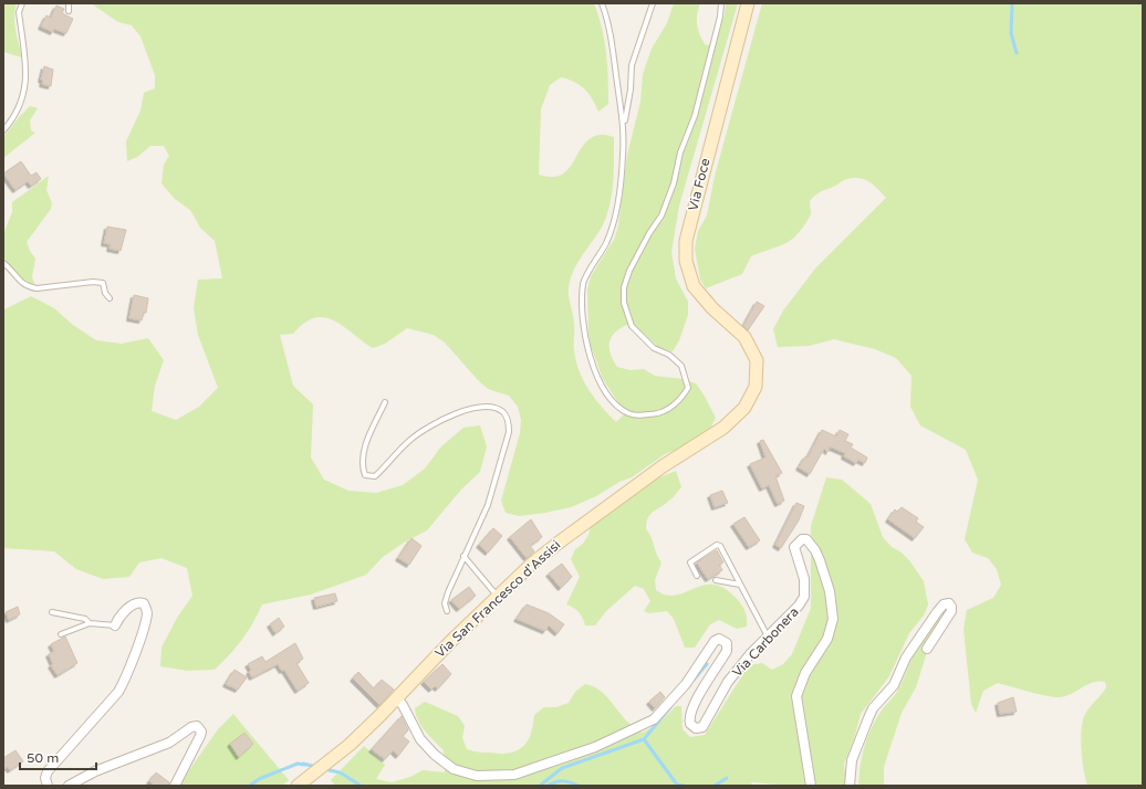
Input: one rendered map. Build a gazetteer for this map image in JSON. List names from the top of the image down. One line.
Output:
{"streets":{"main road":["Via Foce","Via San Francesco d'Assisi"],"street":["Via Carbonera"]},"crossings":[["Via Foce","Via San Francesco d'Assisi"],["Via San Francesco d'Assisi","Via Carbonera"]],"scale_bar":"50 m"}
